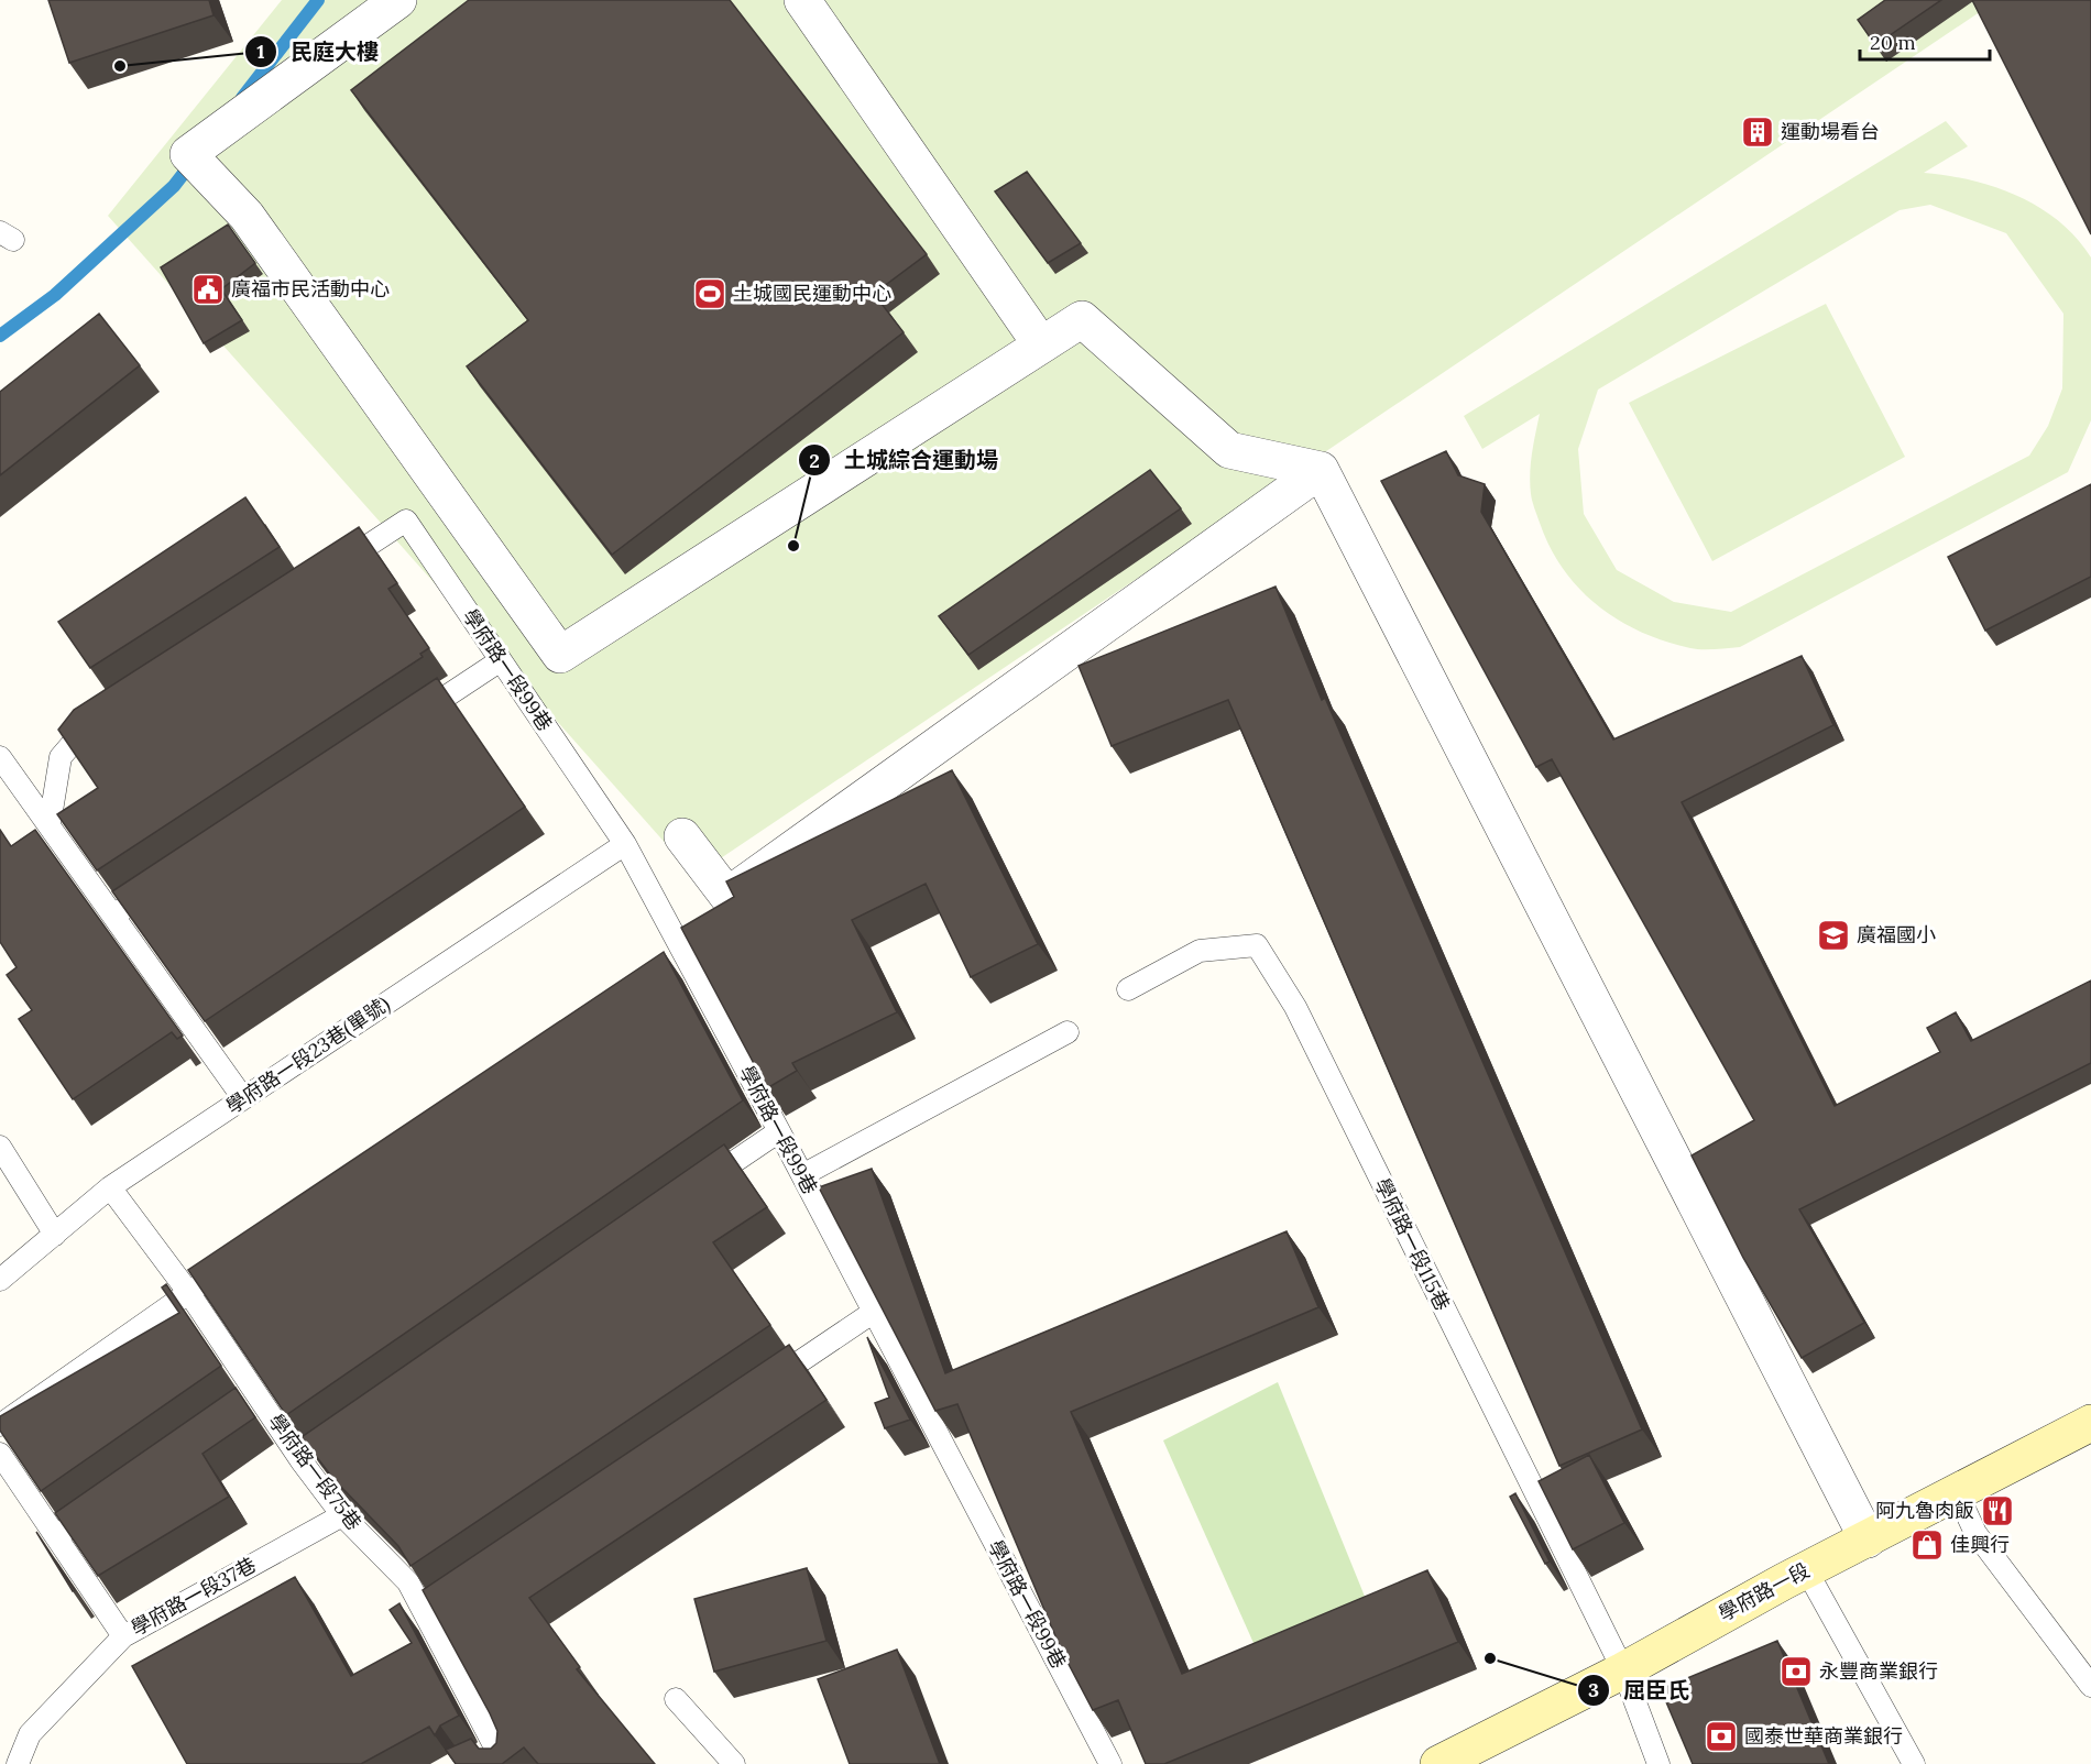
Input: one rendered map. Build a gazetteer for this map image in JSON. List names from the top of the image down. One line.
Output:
{"streets":{"street":["學府路一段"],"lane":["學府路一段99巷","學府路一段23巷(單號)","學府路一段115巷","學府路一段75巷","學府路一段37巷"]},"crossings":[["學府路一段99巷","學府路一段23巷(單號)"],["學府路一段23巷(單號)","學府路一段75巷"],["學府路一段115巷","學府路一段"],["學府路一段75巷","學府路一段37巷"]],"places":{"other":["民庭大樓","土城綜合運動場","屈臣氏"],"building":["運動場看台"],"public building":["廣福市民活動中心"],"sports":["土城國民運動中心"],"school or university":["廣福國小"],"restaurant":["阿九魯肉飯"],"shop":["佳興行"],"bank":["永豐商業銀行","國泰世華商業銀行"]},"scale_bar":"20 m"}
